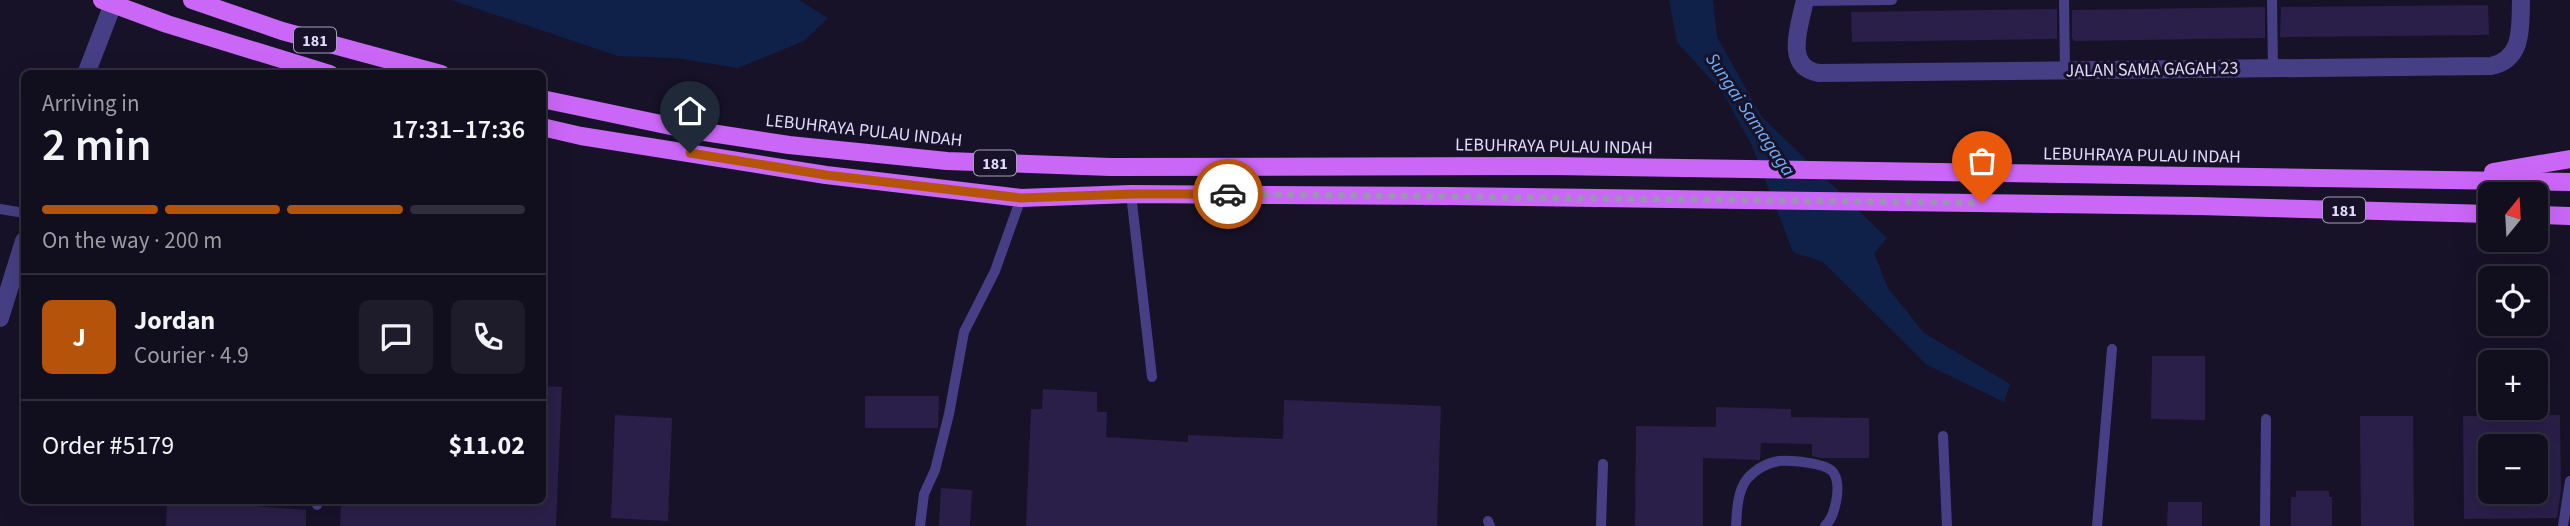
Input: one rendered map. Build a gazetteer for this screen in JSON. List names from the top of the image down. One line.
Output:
{"streets":{"main road":["181","LEBUHRAYA PULAU INDAH"],"street":["JALAN SAMA GAGAH 23"]},"water":["Sungai Samagaga"],"north":"top","page":{"heading":["2 min","Arriving in","17:31–17:36"],"panel":["Jordan","Courier · 4.9","Order #5179","$11.02"],"map_buttons":["+","−"],"bar":"On the way · 200 m","round":"J"}}
